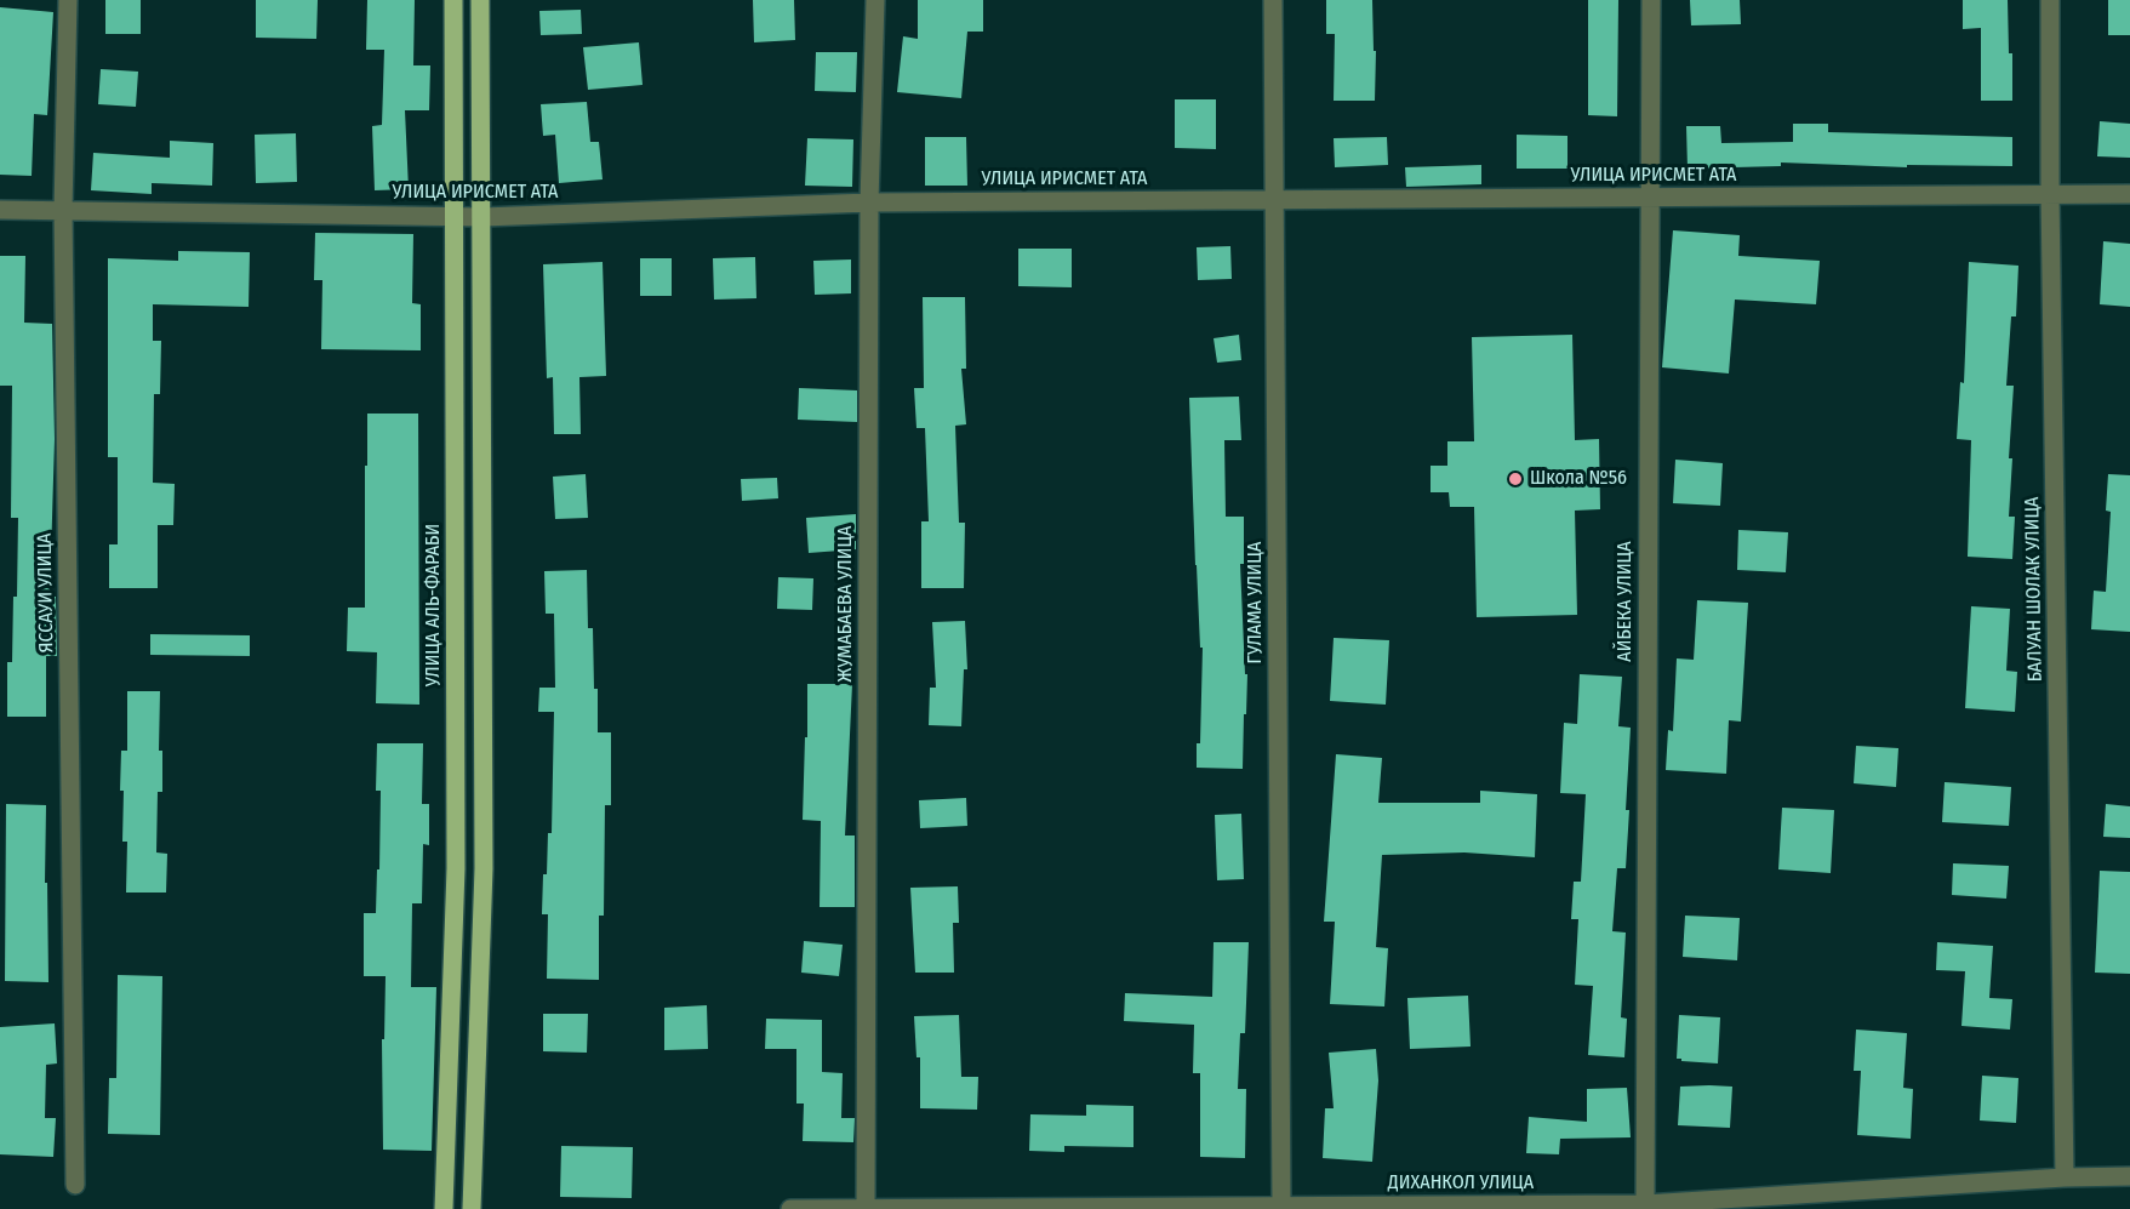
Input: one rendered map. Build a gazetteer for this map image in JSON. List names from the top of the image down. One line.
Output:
{"streets":{"main road":["УЛИЦА АЛЬ-ФАРАБИ"],"street":["УЛИЦА ИРИСМЕТ АТА","БАЛУАН ШОЛАК УЛИЦА","ЯССАУИ УЛИЦА","АЙБЕКА УЛИЦА","ГУЛАМА УЛИЦА","ЖУМАБАЕВА УЛИЦА","ДИХАНКОЛ УЛИЦА"]},"crossings":[["УЛИЦА ИРИСМЕТ АТА","БАЛУАН ШОЛАК УЛИЦА"],["УЛИЦА ИРИСМЕТ АТА","ЯССАУИ УЛИЦА"],["УЛИЦА ИРИСМЕТ АТА","АЙБЕКА УЛИЦА"],["УЛИЦА ИРИСМЕТ АТА","ГУЛАМА УЛИЦА"],["УЛИЦА ИРИСМЕТ АТА","ЖУМАБАЕВА УЛИЦА"],["УЛИЦА ИРИСМЕТ АТА","УЛИЦА АЛЬ-ФАРАБИ"],["БАЛУАН ШОЛАК УЛИЦА","ДИХАНКОЛ УЛИЦА"],["АЙБЕКА УЛИЦА","ДИХАНКОЛ УЛИЦА"],["ГУЛАМА УЛИЦА","ДИХАНКОЛ УЛИЦА"],["ЖУМАБАЕВА УЛИЦА","ДИХАНКОЛ УЛИЦА"]],"places":["Школа №56"]}
